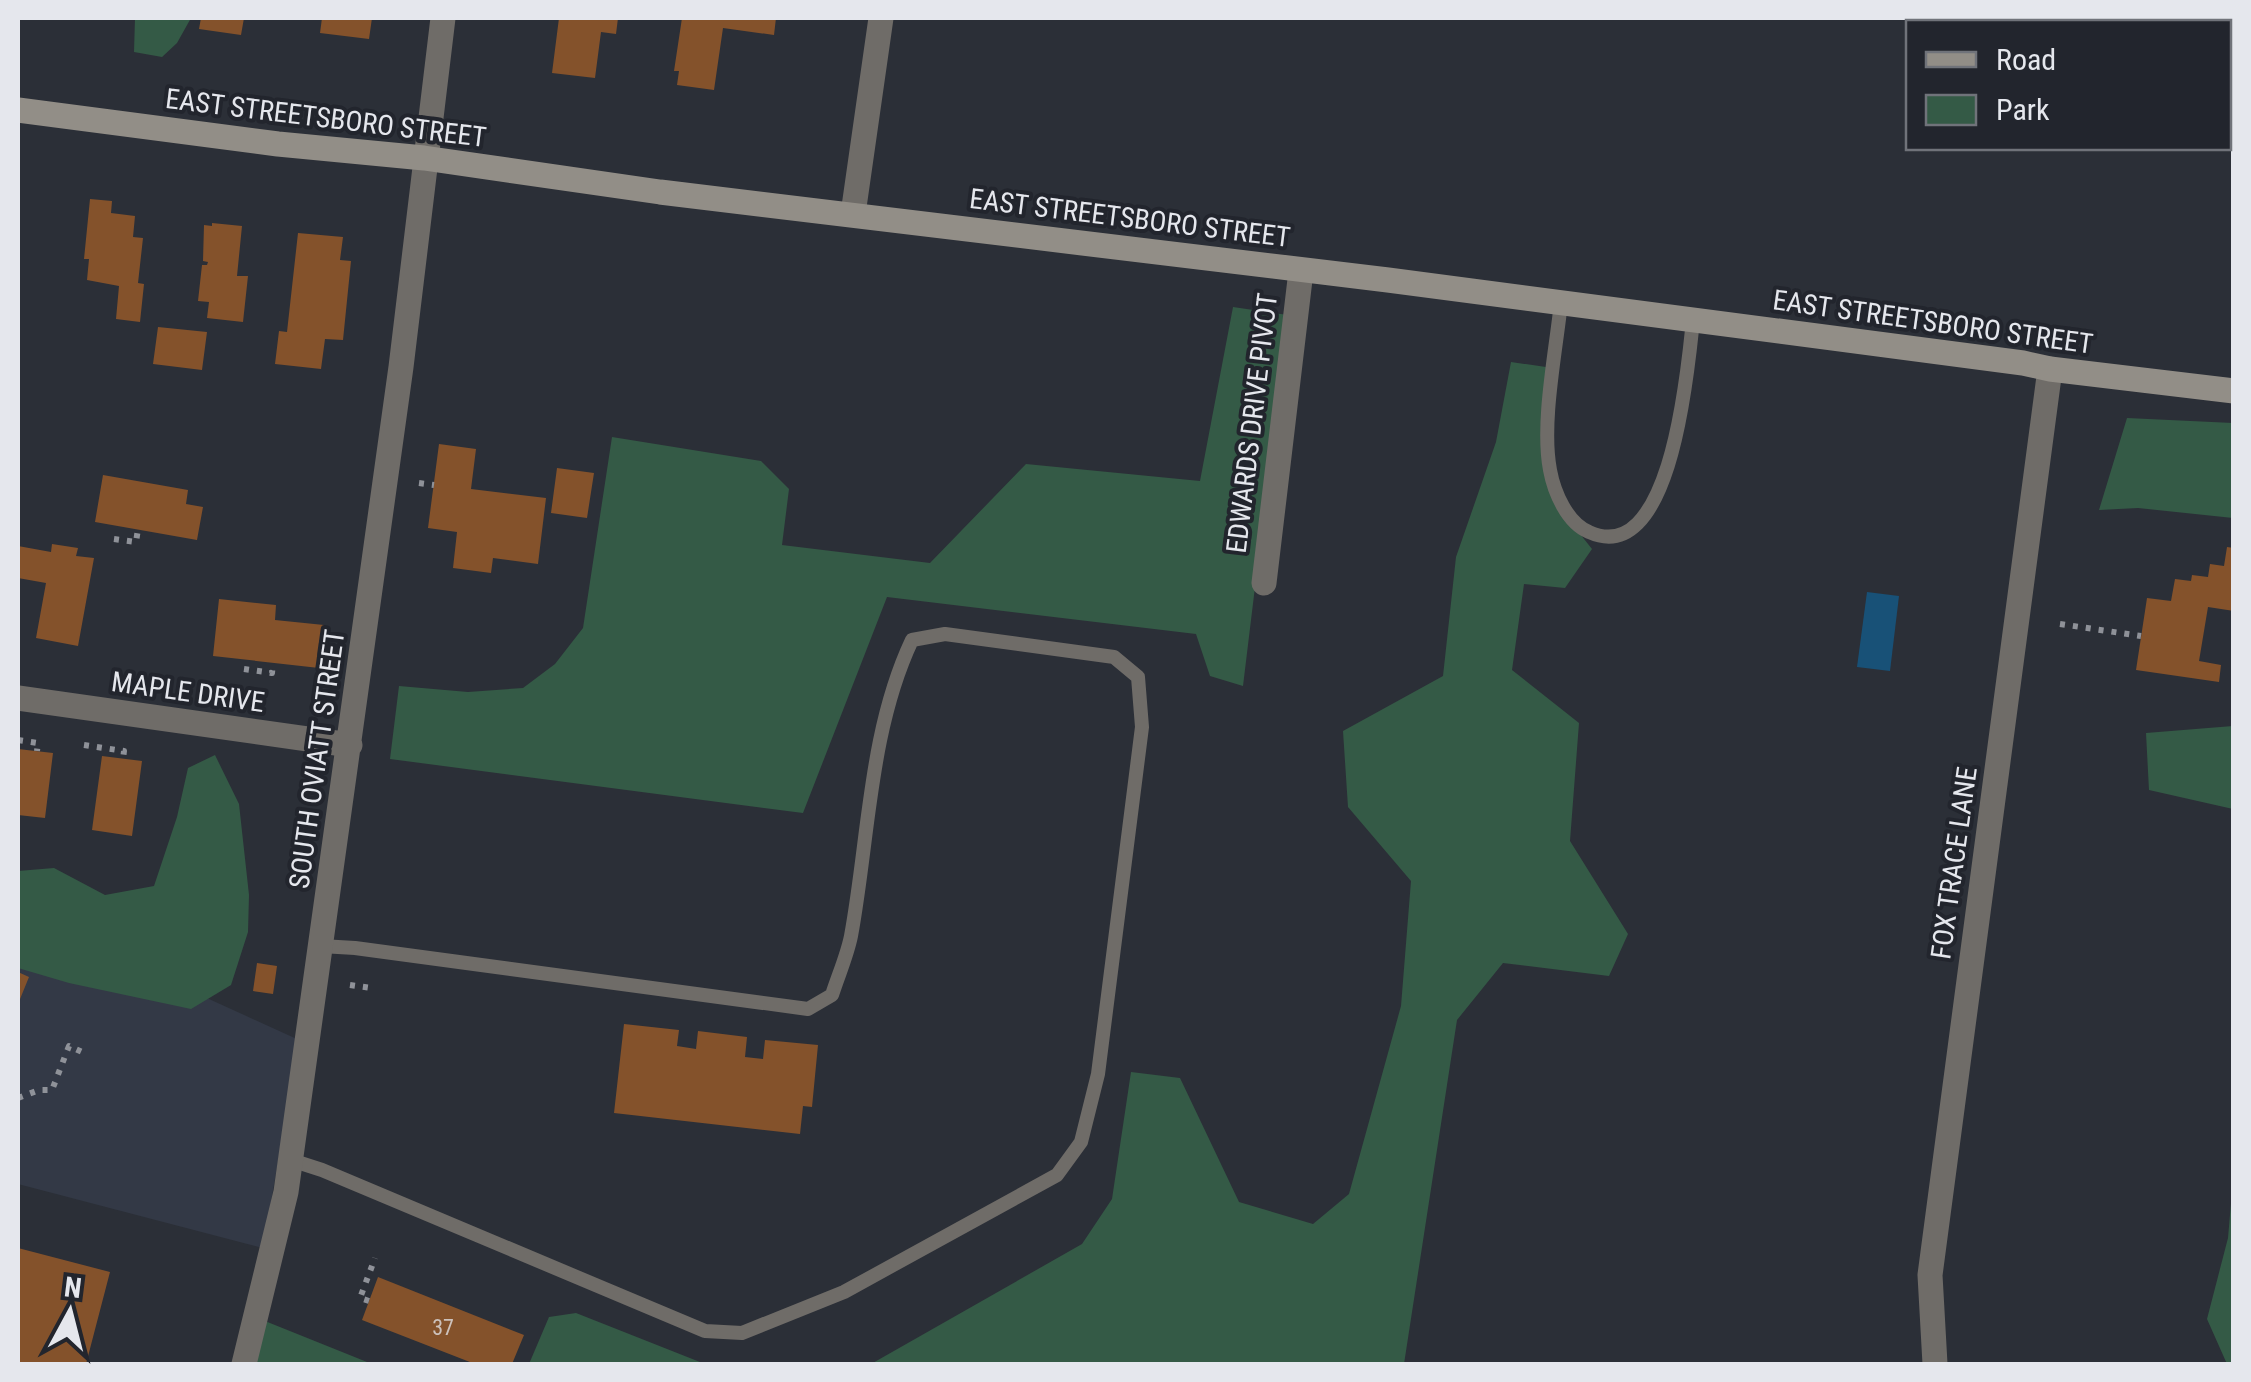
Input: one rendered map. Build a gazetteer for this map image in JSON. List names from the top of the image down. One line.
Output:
{"streets":{"main road":["EAST STREETSBORO STREET"],"street":["EDWARDS DRIVE PIVOT","MAPLE DRIVE","SOUTH OVIATT STREET","FOX TRACE LANE"]},"crossings":[["EAST STREETSBORO STREET","EDWARDS DRIVE PIVOT"],["EAST STREETSBORO STREET","SOUTH OVIATT STREET"],["EAST STREETSBORO STREET","FOX TRACE LANE"],["MAPLE DRIVE","SOUTH OVIATT STREET"]],"house_numbers":["37"],"legend":["Road","Park"],"north":"top"}
